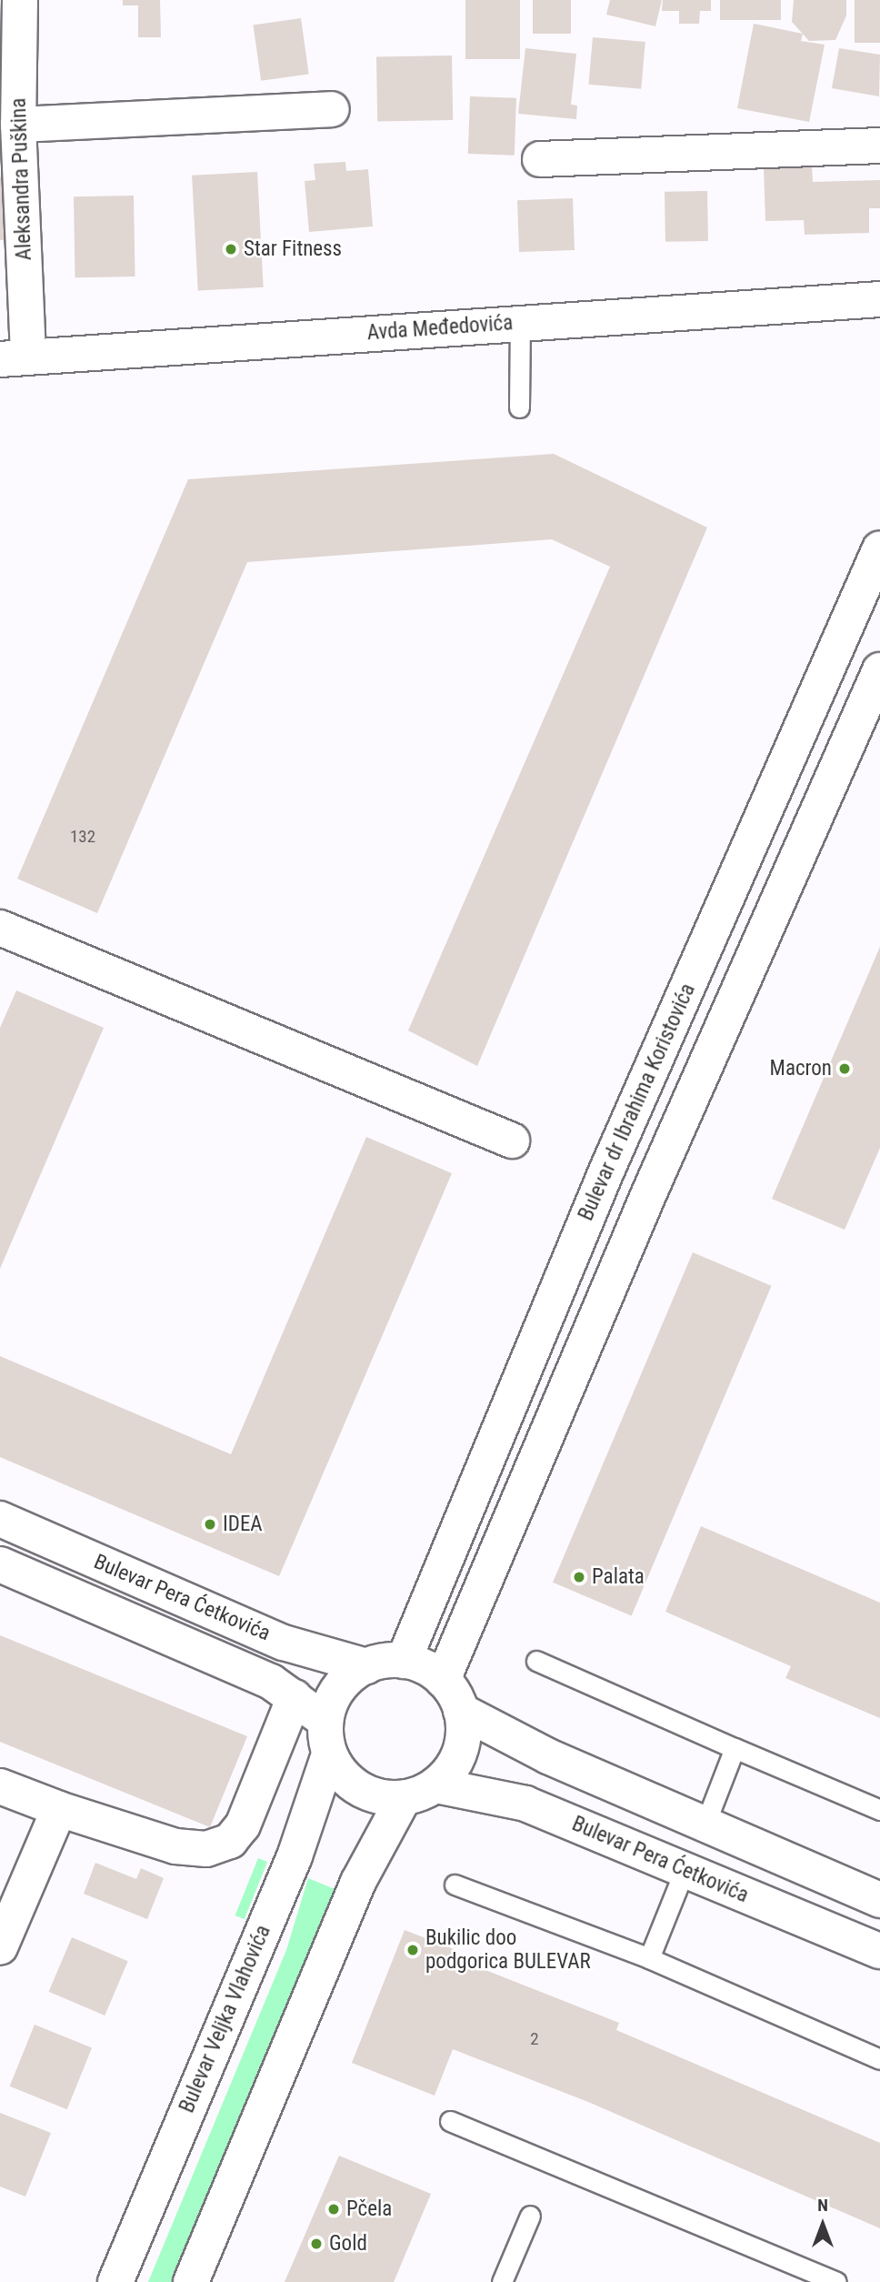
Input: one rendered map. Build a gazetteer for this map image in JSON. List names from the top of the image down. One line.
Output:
{"streets":{"street":["Aleksandra Puškina","Avda Međedovića","Bulevar dr Ibrahima Koristovića","Bulevar Pera Ćetkovića","Bulevar Veljka Vlahovića"]},"crossings":[["Aleksandra Puškina","Avda Međedovića"],["Bulevar dr Ibrahima Koristovića","Bulevar Pera Ćetkovića"],["Bulevar dr Ibrahima Koristovića","Bulevar Veljka Vlahovića"],["Bulevar Pera Ćetkovića","Bulevar Veljka Vlahovića"]],"places":["Star Fitness","Macron","IDEA","Palata","Bukilic doo podgorica BULEVAR","Pčela","Gold"],"house_numbers":["132","2"],"north":"top"}
